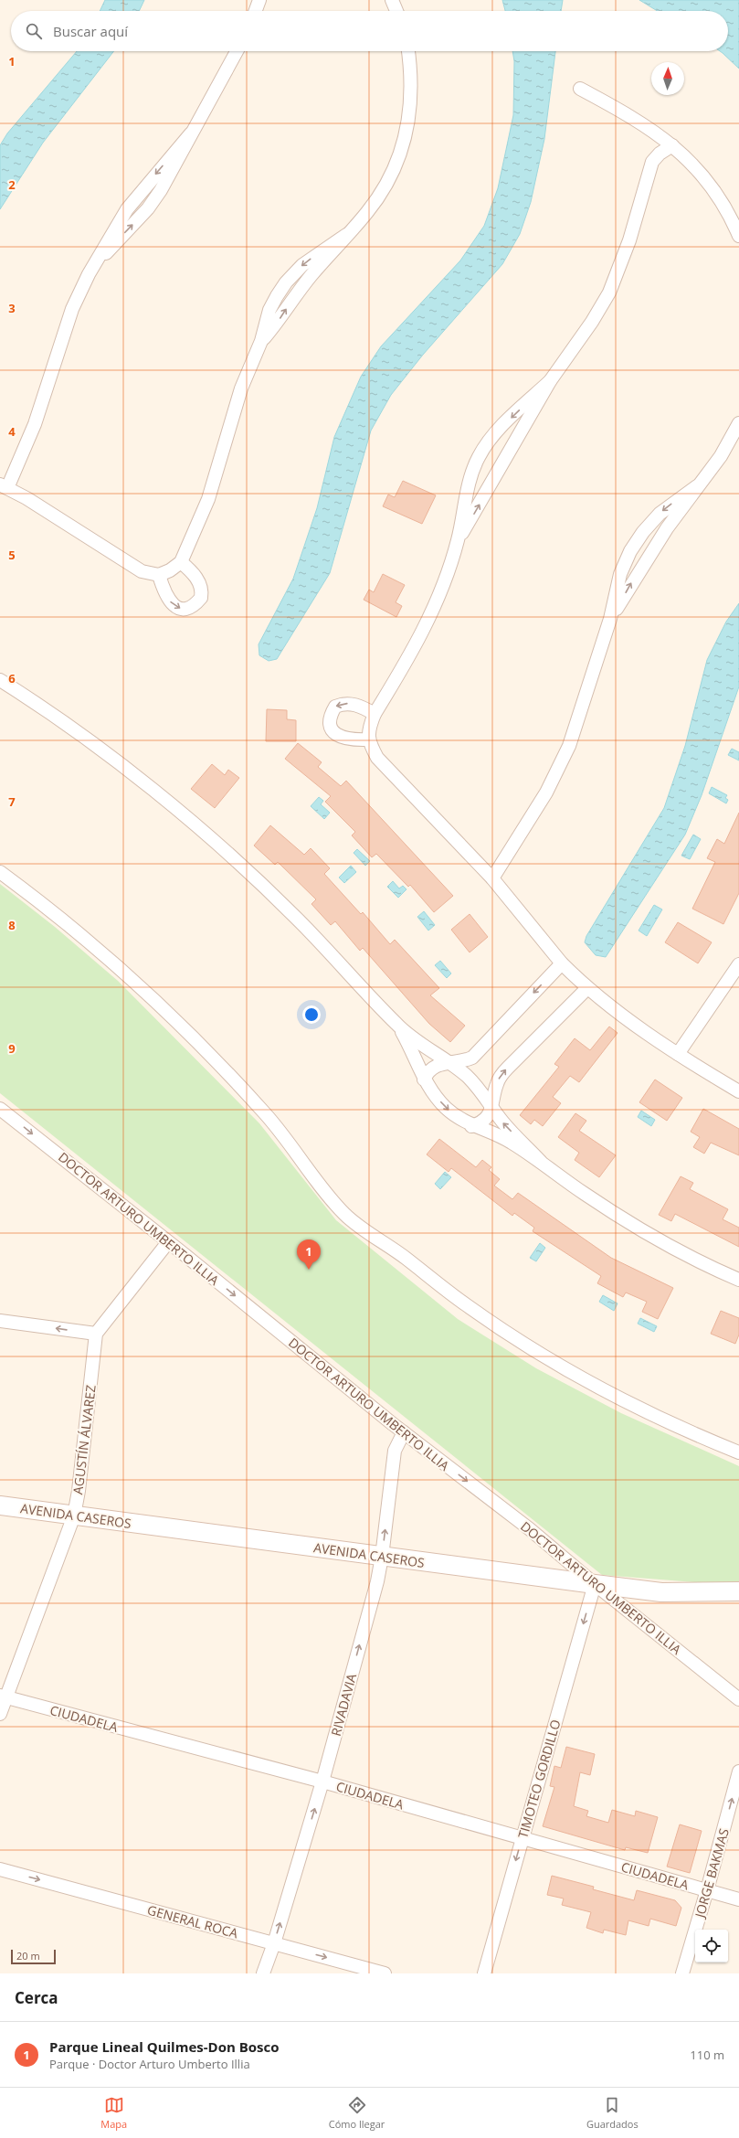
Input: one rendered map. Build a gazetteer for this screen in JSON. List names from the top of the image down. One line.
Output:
{"streets":{"street":["DOCTOR ARTURO UMBERTO ILLIA","AGUSTÍN ÁLVAREZ","AVENIDA CASEROS","RIVADAVIA","CIUDADELA","TIMOTEO GORDILLO","JORGE BAKMAS","GENERAL ROCA"]},"crossings":[["DOCTOR ARTURO UMBERTO ILLIA","AVENIDA CASEROS"],["DOCTOR ARTURO UMBERTO ILLIA","RIVADAVIA"],["DOCTOR ARTURO UMBERTO ILLIA","TIMOTEO GORDILLO"],["AGUSTÍN ÁLVAREZ","AVENIDA CASEROS"],["AGUSTÍN ÁLVAREZ","CIUDADELA"],["AVENIDA CASEROS","RIVADAVIA"],["AVENIDA CASEROS","TIMOTEO GORDILLO"],["RIVADAVIA","CIUDADELA"],["RIVADAVIA","GENERAL ROCA"],["CIUDADELA","TIMOTEO GORDILLO"],["CIUDADELA","JORGE BAKMAS"]],"one_way":["DOCTOR ARTURO UMBERTO ILLIA","RIVADAVIA","TIMOTEO GORDILLO","JORGE BAKMAS","GENERAL ROCA"],"scale_bar":"20 m","north":"top","page":{"search":"Buscar aquí","pins":"1","scale":"20 m","heading":"Cerca","list":[{"mark":"1","name":"Parque Lineal Quilmes-Don Bosco","note":"Parque · Doctor Arturo Umberto Illia","value":"110 m"}],"nav":["Mapa","Cómo llegar","Guardados"]},"grid":{"rows":["1","2","3","4","5","6","7","8","9"]}}
